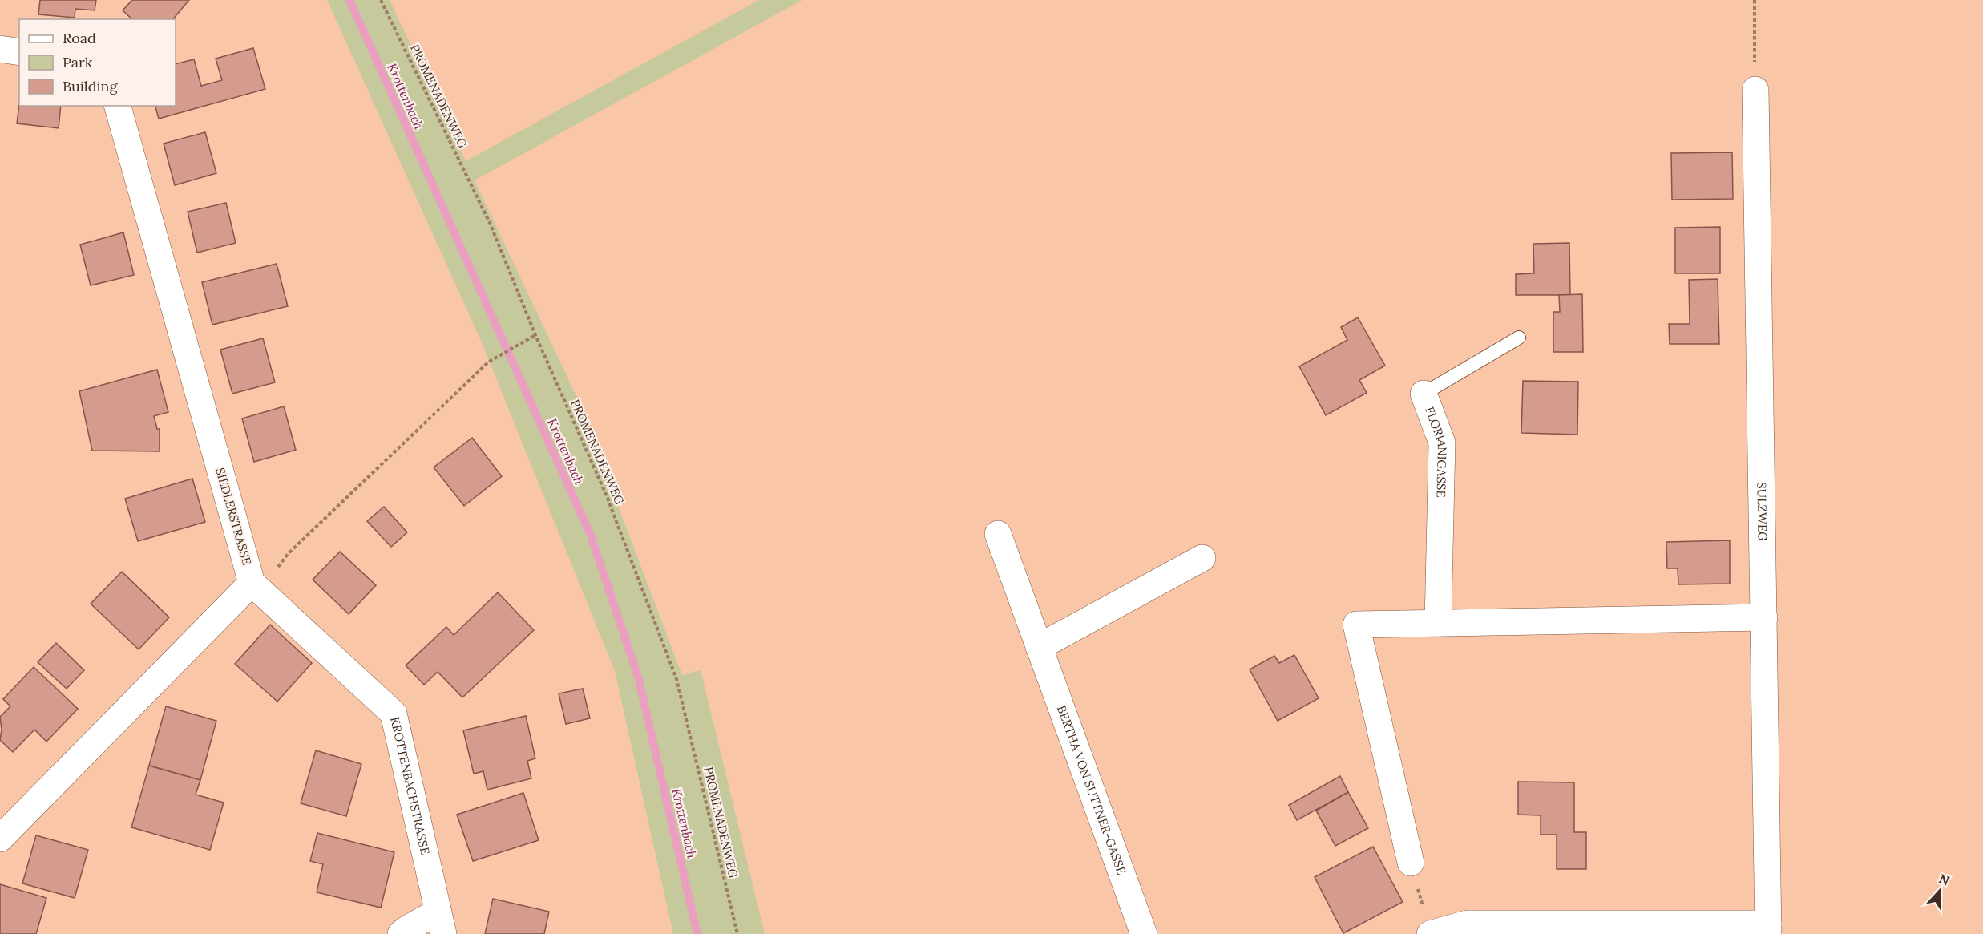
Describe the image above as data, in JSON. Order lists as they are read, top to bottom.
{
  "streets": {
    "street": [
      "FLORIANIGASSE",
      "SULZWEG",
      "SIEDLERSTRASSE",
      "KROTTENBACHSTRASSE",
      "BERTHA VON SUTTNER-GASSE"
    ],
    "path": ["PROMENADENWEG"]
  },
  "crossings": [
    ["SIEDLERSTRASSE", "KROTTENBACHSTRASSE"]
  ],
  "water": ["Krottenbach"],
  "legend": ["Road", "Park", "Building"],
  "north": "top"
}
